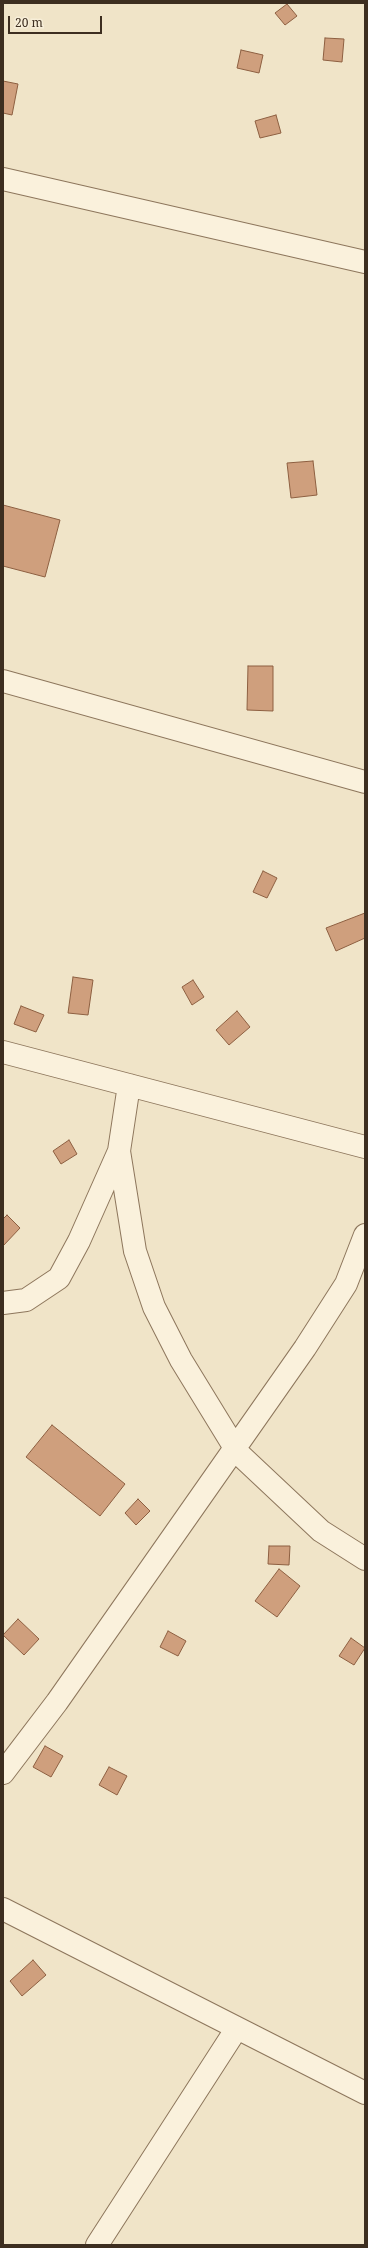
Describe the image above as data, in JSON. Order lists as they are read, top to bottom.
{
  "scale_bar": "20 m"
}
